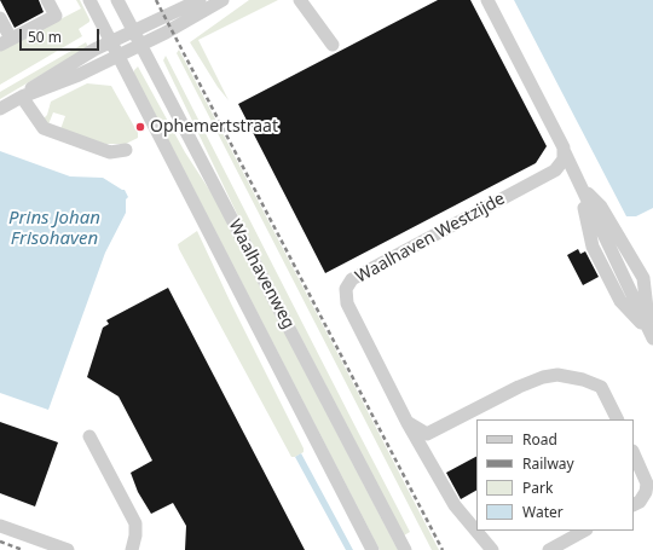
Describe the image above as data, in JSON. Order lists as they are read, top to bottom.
{
  "streets": {
    "street": ["Waalhaven Westzijde", "Waalhavenweg"]
  },
  "water": ["Prins Johan Frisohaven"],
  "places": ["Ophemertstraat"],
  "legend": [
    "Road",
    "Railway",
    "Park",
    "Water"
  ],
  "scale_bar": "50 m"
}
